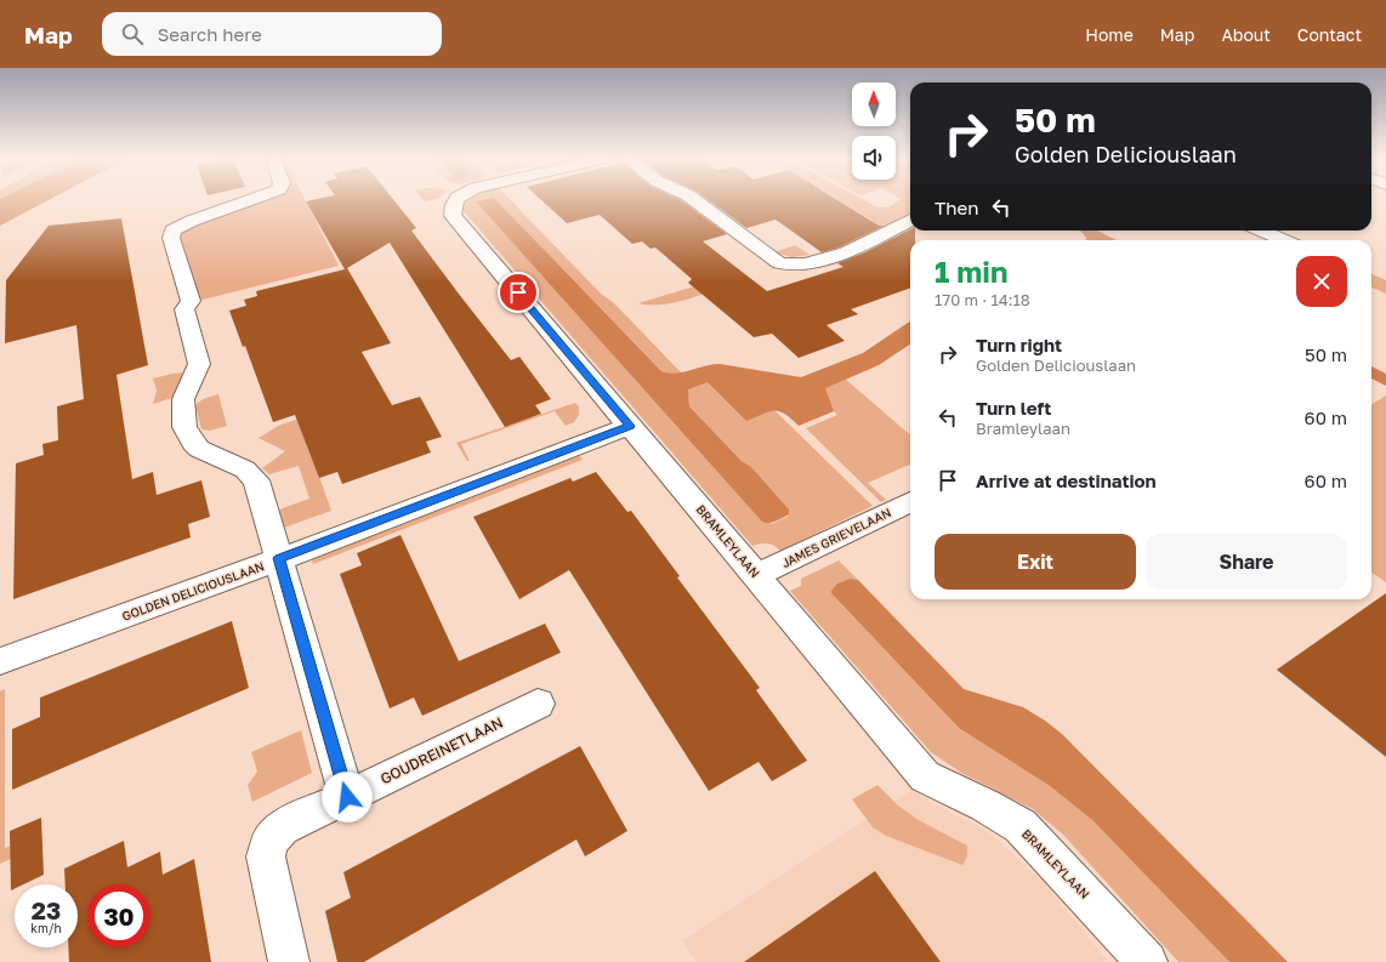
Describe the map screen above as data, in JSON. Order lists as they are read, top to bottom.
{
  "streets": {
    "street": [
      "JAMES GRIEVELAAN",
      "BRAMLEYLAAN",
      "GOLDEN DELICIOUSLAAN",
      "GOUDREINETLAAN"
    ]
  },
  "crossings": [
    ["JAMES GRIEVELAAN", "BRAMLEYLAAN"],
    ["BRAMLEYLAAN", "GOLDEN DELICIOUSLAAN"]
  ],
  "north": "top",
  "page": {
    "header": "Map",
    "search": "Search here",
    "nav": [
      "Home",
      "Map",
      "About",
      "Contact"
    ],
    "turn": ["50 m", "Golden Deliciouslaan"],
    "then": "Then",
    "heading": ["1 min", "170 m · 14:18"],
    "list": [
      {
        "name": "Turn right",
        "note": "Golden Deliciouslaan",
        "value": "50 m"
      },
      {
        "name": "Turn left",
        "note": "Bramleylaan",
        "value": "60 m"
      },
      {
        "name": "Arrive at destination",
        "value": "60 m"
      }
    ],
    "buttons": ["Exit", "Share"],
    "speed": "23 km/h",
    "limit": "30"
  }
}
